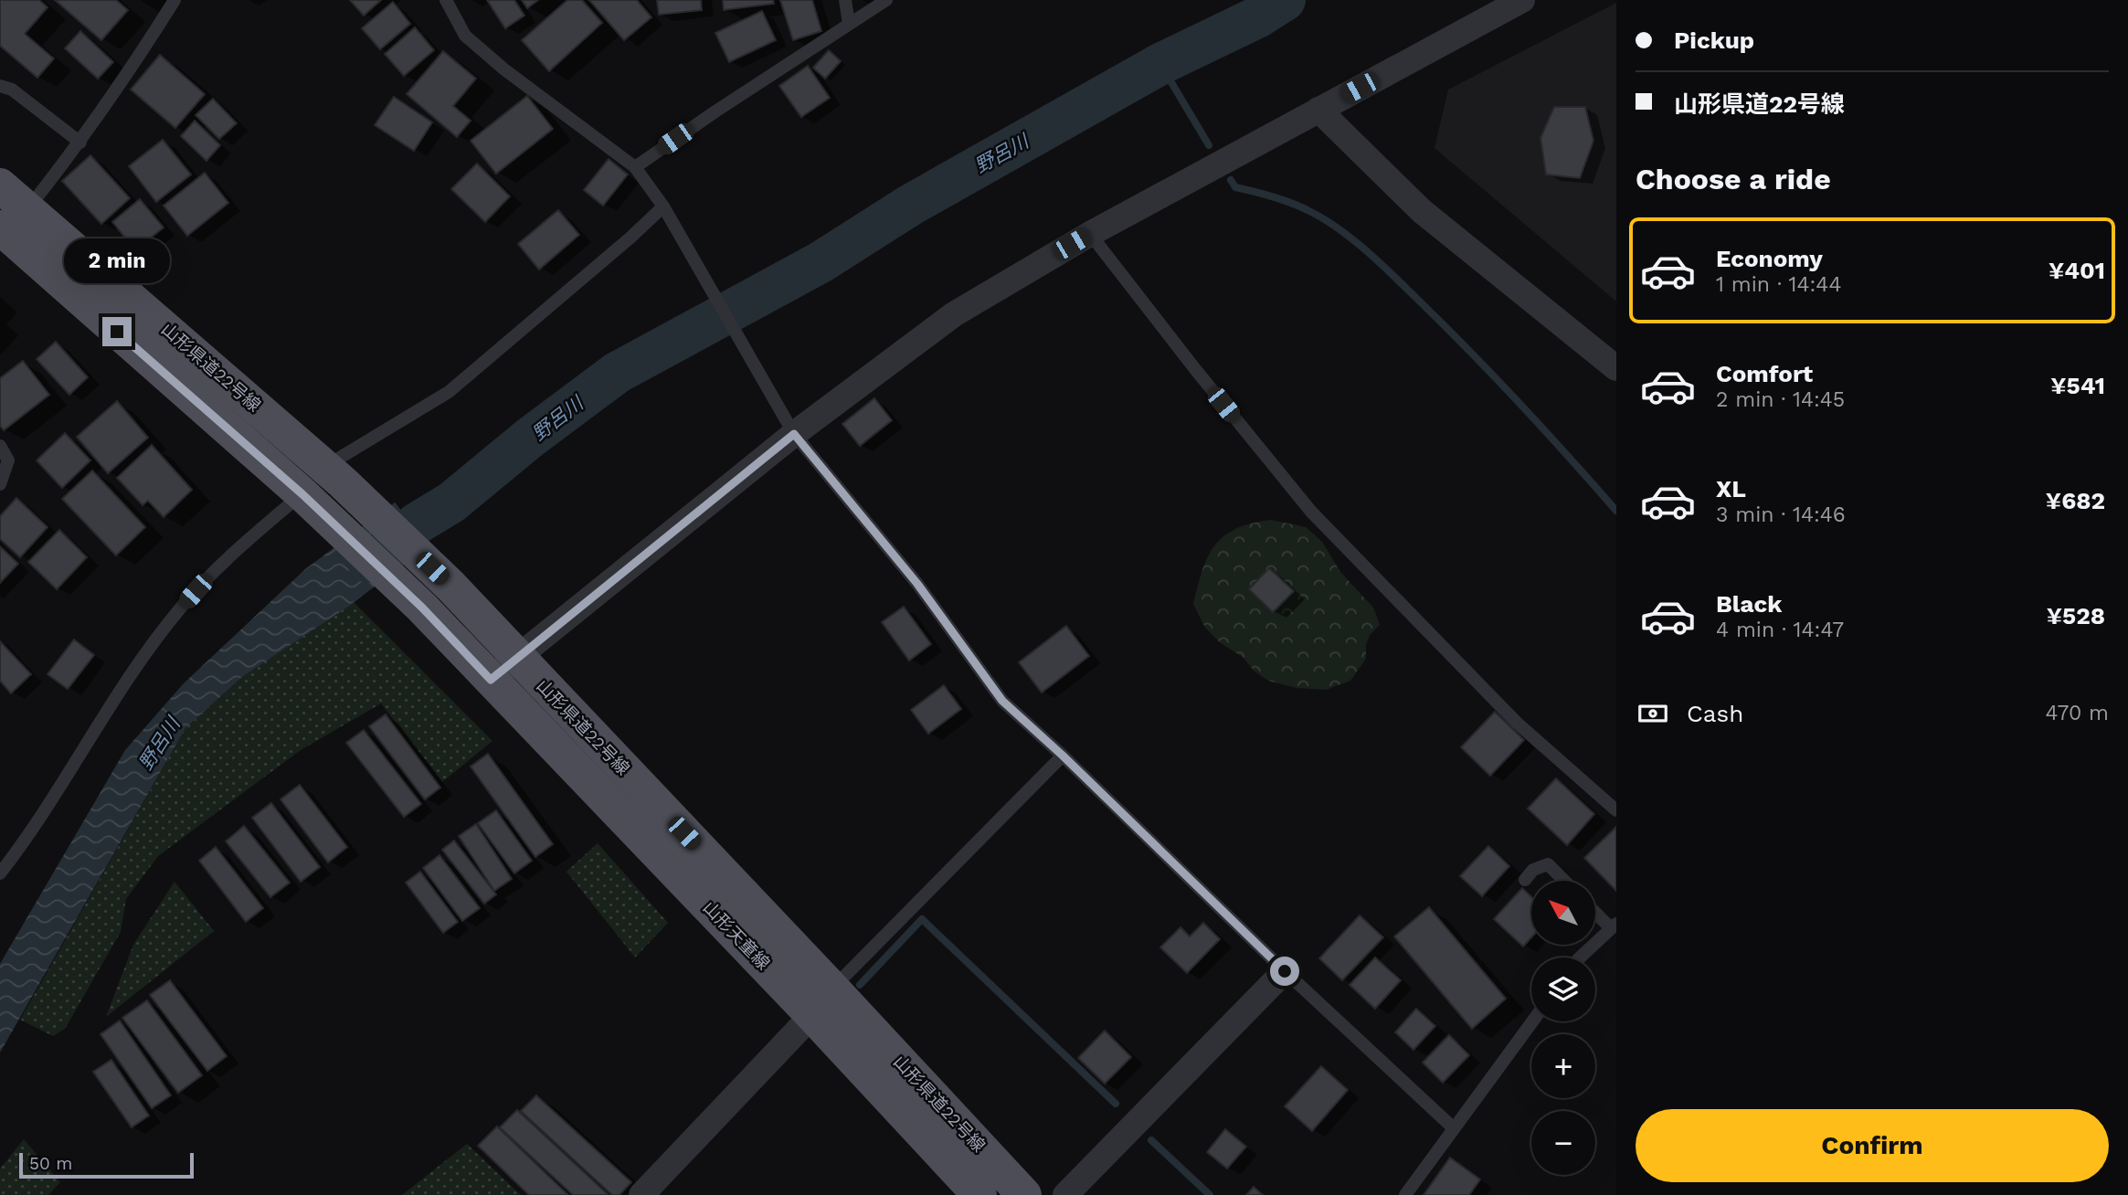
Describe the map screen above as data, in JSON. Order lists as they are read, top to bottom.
{
  "streets": {
    "main road": ["山形県道22号線", "山形天童線"]
  },
  "crossings": [
    ["山形県道22号線", "山形天童線"]
  ],
  "water": ["野呂川"],
  "scale_bar": "50 m",
  "north": "top left",
  "page": {
    "banner": ["Pickup", "山形県道22号線"],
    "heading": "Choose a ride",
    "list": [
      {
        "name": "Economy",
        "note": "1 min · 14:44",
        "value": "¥401"
      },
      {
        "name": "Comfort",
        "note": "2 min · 14:45",
        "value": "¥541"
      },
      {
        "name": "XL",
        "note": "3 min · 14:46",
        "value": "¥682"
      },
      {
        "name": "Black",
        "note": "4 min · 14:47",
        "value": "¥528"
      }
    ],
    "bubble": "2 min",
    "pay": ["Cash", "470 m"],
    "map_buttons": ["+", "−"],
    "buttons": "Confirm",
    "scale": "50 m"
  }
}
